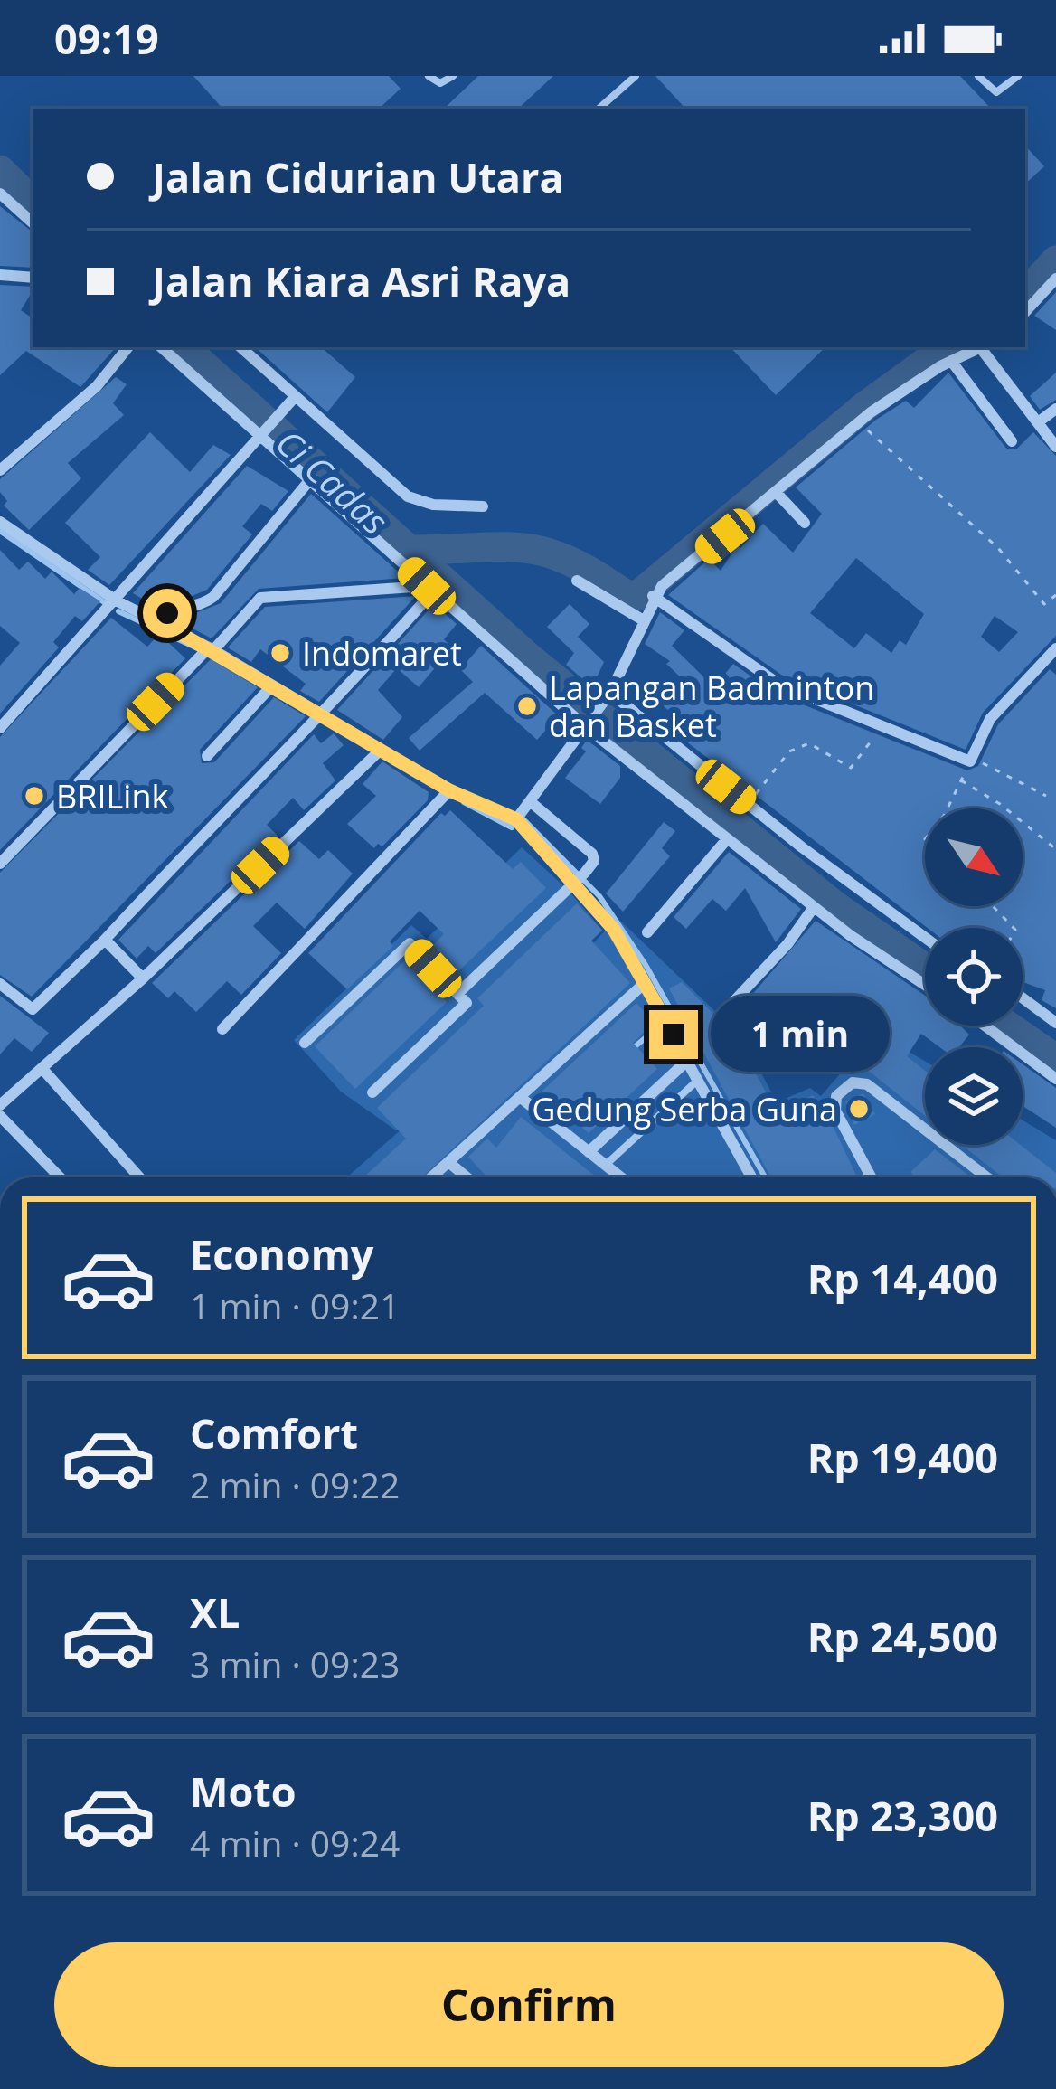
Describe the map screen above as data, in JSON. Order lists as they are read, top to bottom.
{
  "water": ["Ci Cadas"],
  "places": [
    "Indomaret",
    "Lapangan Badminton dan Basket",
    "BRILink",
    "Gedung Serba Guna"
  ],
  "north": "bottom right",
  "page": {
    "status": "09:19",
    "banner": ["Jalan Cidurian Utara", "Jalan Kiara Asri Raya"],
    "bubble": "1 min",
    "list": [
      {
        "name": "Economy",
        "note": "1 min · 09:21",
        "value": "Rp 14,400"
      },
      {
        "name": "Comfort",
        "note": "2 min · 09:22",
        "value": "Rp 19,400"
      },
      {
        "name": "XL",
        "note": "3 min · 09:23",
        "value": "Rp 24,500"
      },
      {
        "name": "Moto",
        "note": "4 min · 09:24",
        "value": "Rp 23,300"
      }
    ],
    "buttons": "Confirm"
  }
}
